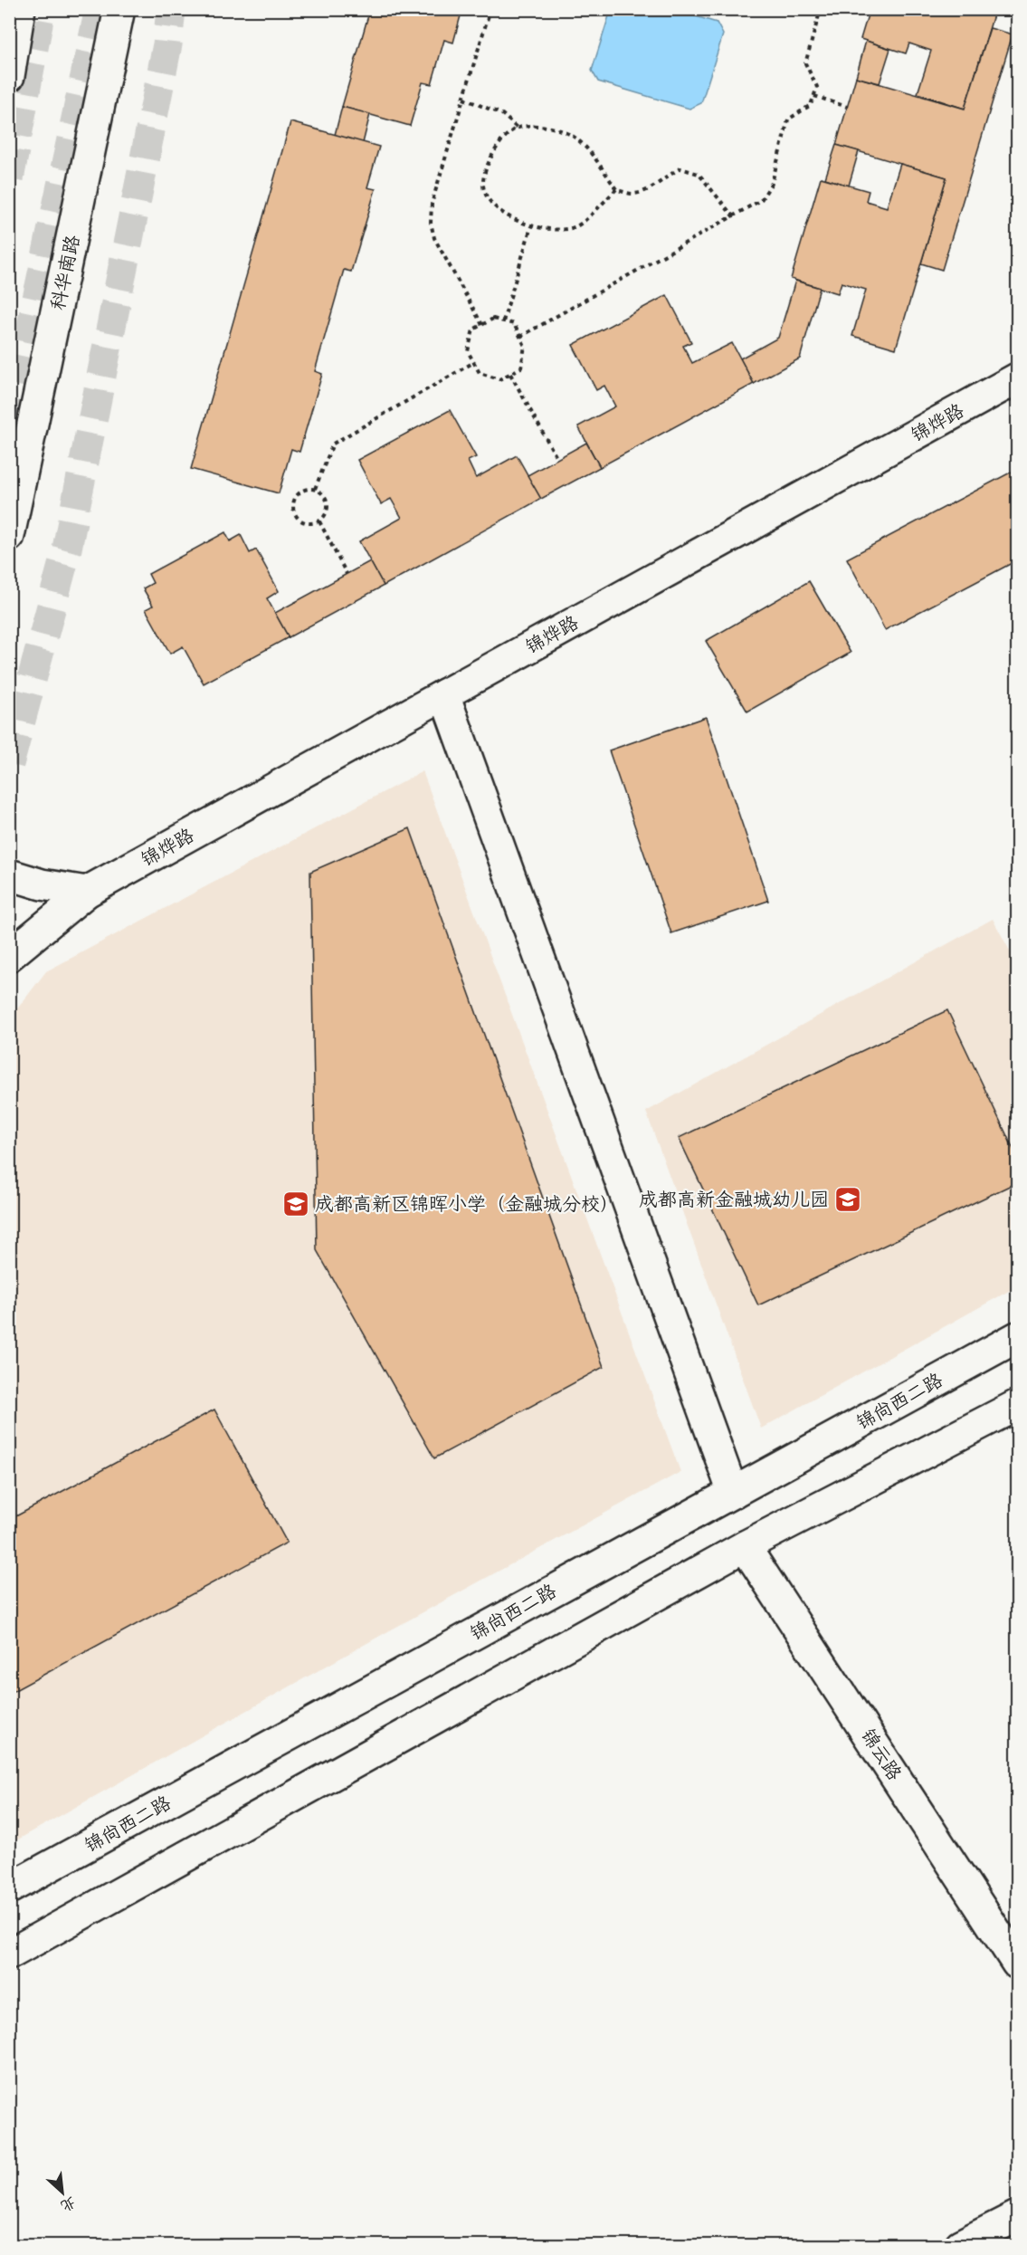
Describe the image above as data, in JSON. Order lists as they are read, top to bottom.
{
  "streets": {
    "street": [
      "科华南路",
      "锦烨路",
      "锦尚西二路",
      "锦云路"
    ]
  },
  "places": {
    "school or university": ["成都高新金融城幼儿园", "成都高新区锦晖小学（金融城分校）"]
  },
  "north": "bottom right"
}
